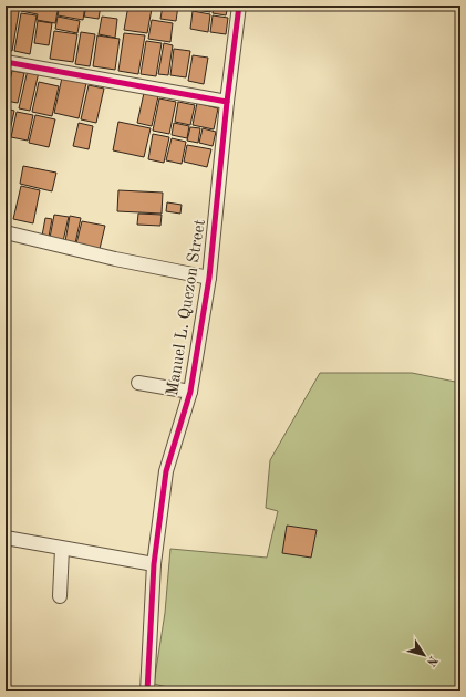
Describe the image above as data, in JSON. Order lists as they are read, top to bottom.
{
  "streets": {
    "street": ["Manuel L. Quezon Street"]
  },
  "north": "bottom right"
}
